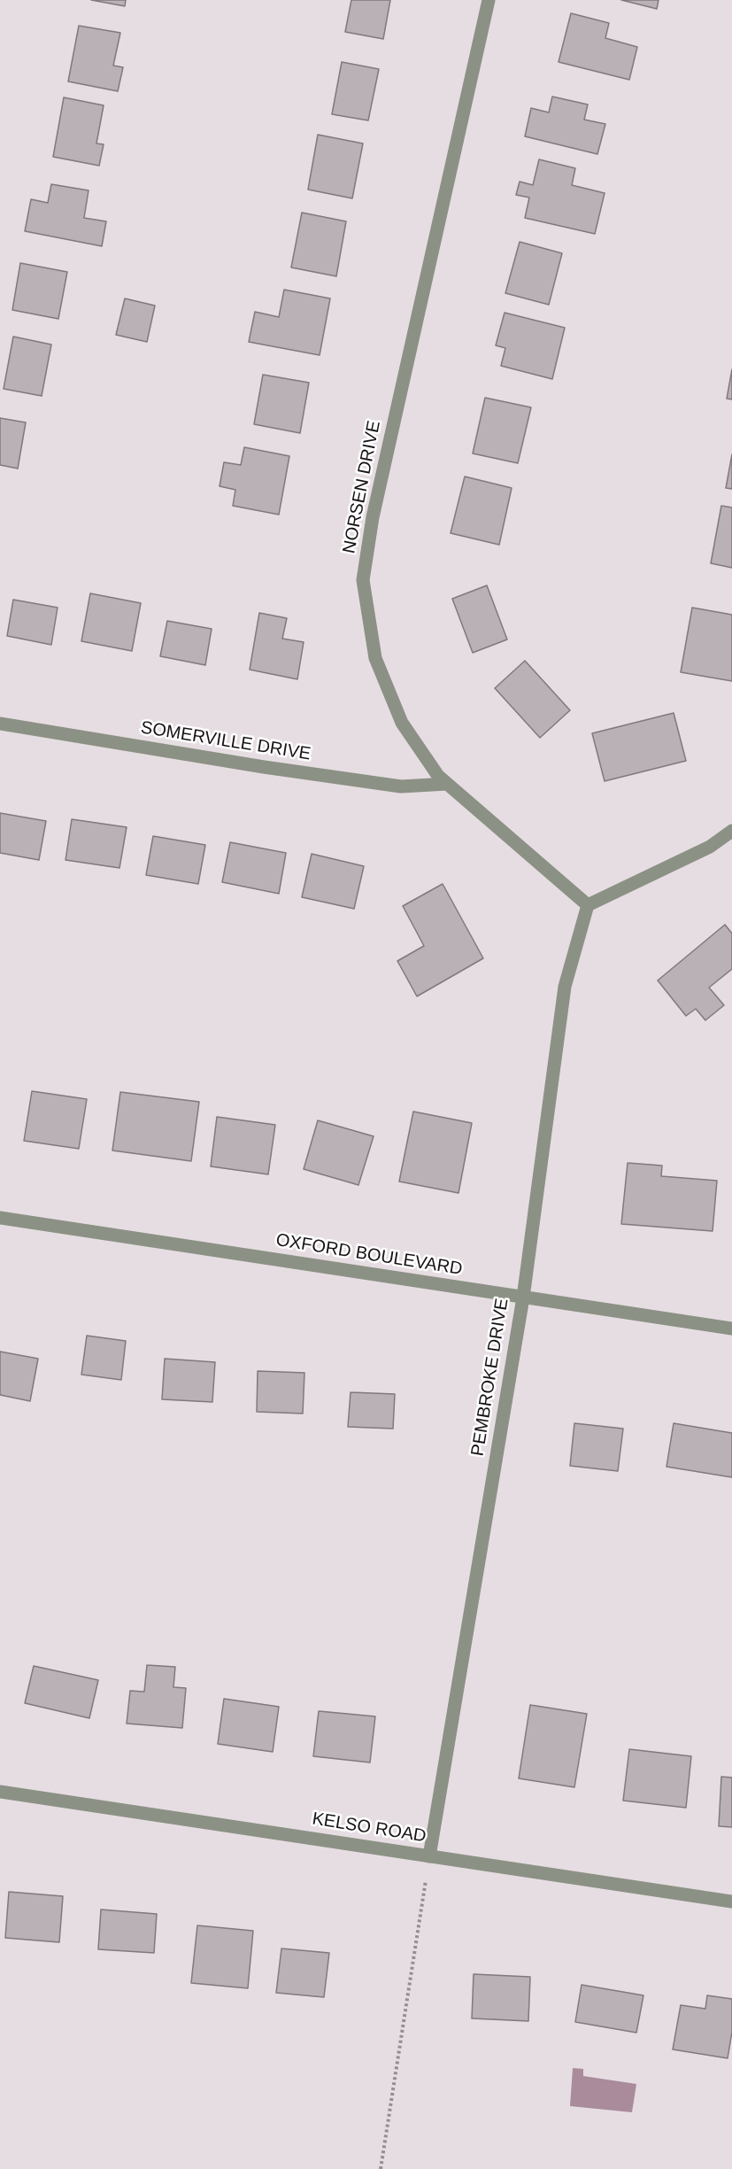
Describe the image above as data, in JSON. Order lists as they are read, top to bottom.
{
  "streets": {
    "street": [
      "NORSEN DRIVE",
      "SOMERVILLE DRIVE",
      "OXFORD BOULEVARD",
      "PEMBROKE DRIVE",
      "KELSO ROAD"
    ]
  },
  "crossings": [
    ["NORSEN DRIVE", "SOMERVILLE DRIVE"],
    ["NORSEN DRIVE", "PEMBROKE DRIVE"],
    ["OXFORD BOULEVARD", "PEMBROKE DRIVE"],
    ["PEMBROKE DRIVE", "KELSO ROAD"]
  ]
}
